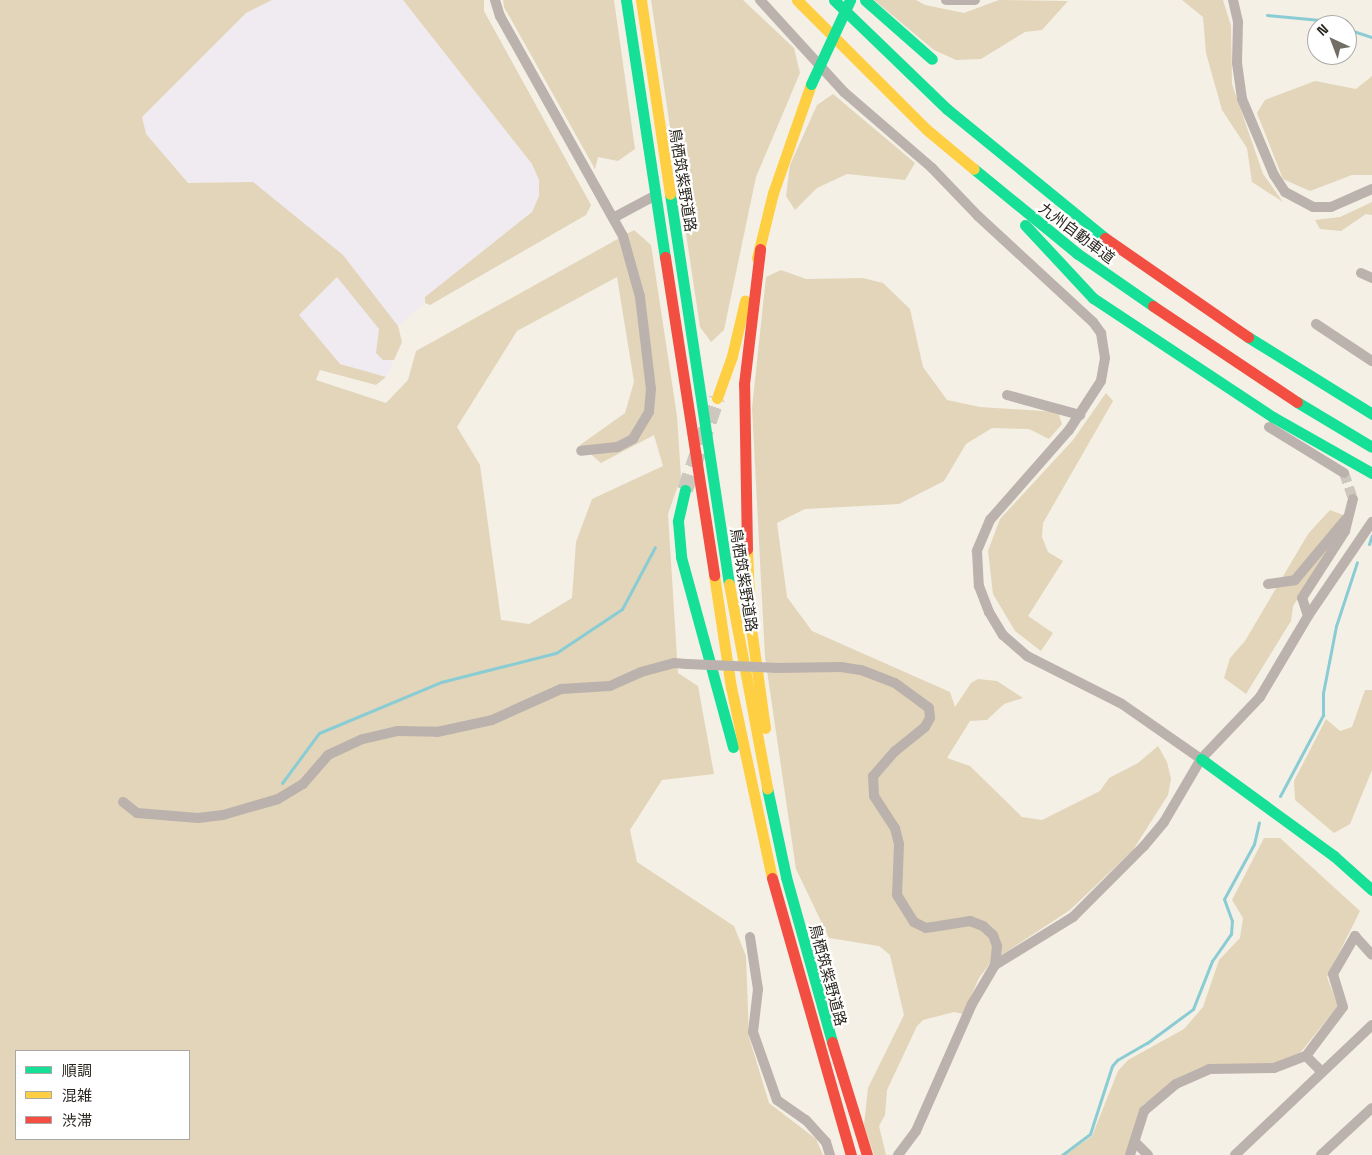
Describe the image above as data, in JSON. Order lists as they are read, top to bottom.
{
  "streets": {
    "main road": ["鳥栖筑紫野道路", "九州自動車道"]
  },
  "legend": ["順調", "混雑", "渋滞"],
  "north": "top left"
}
